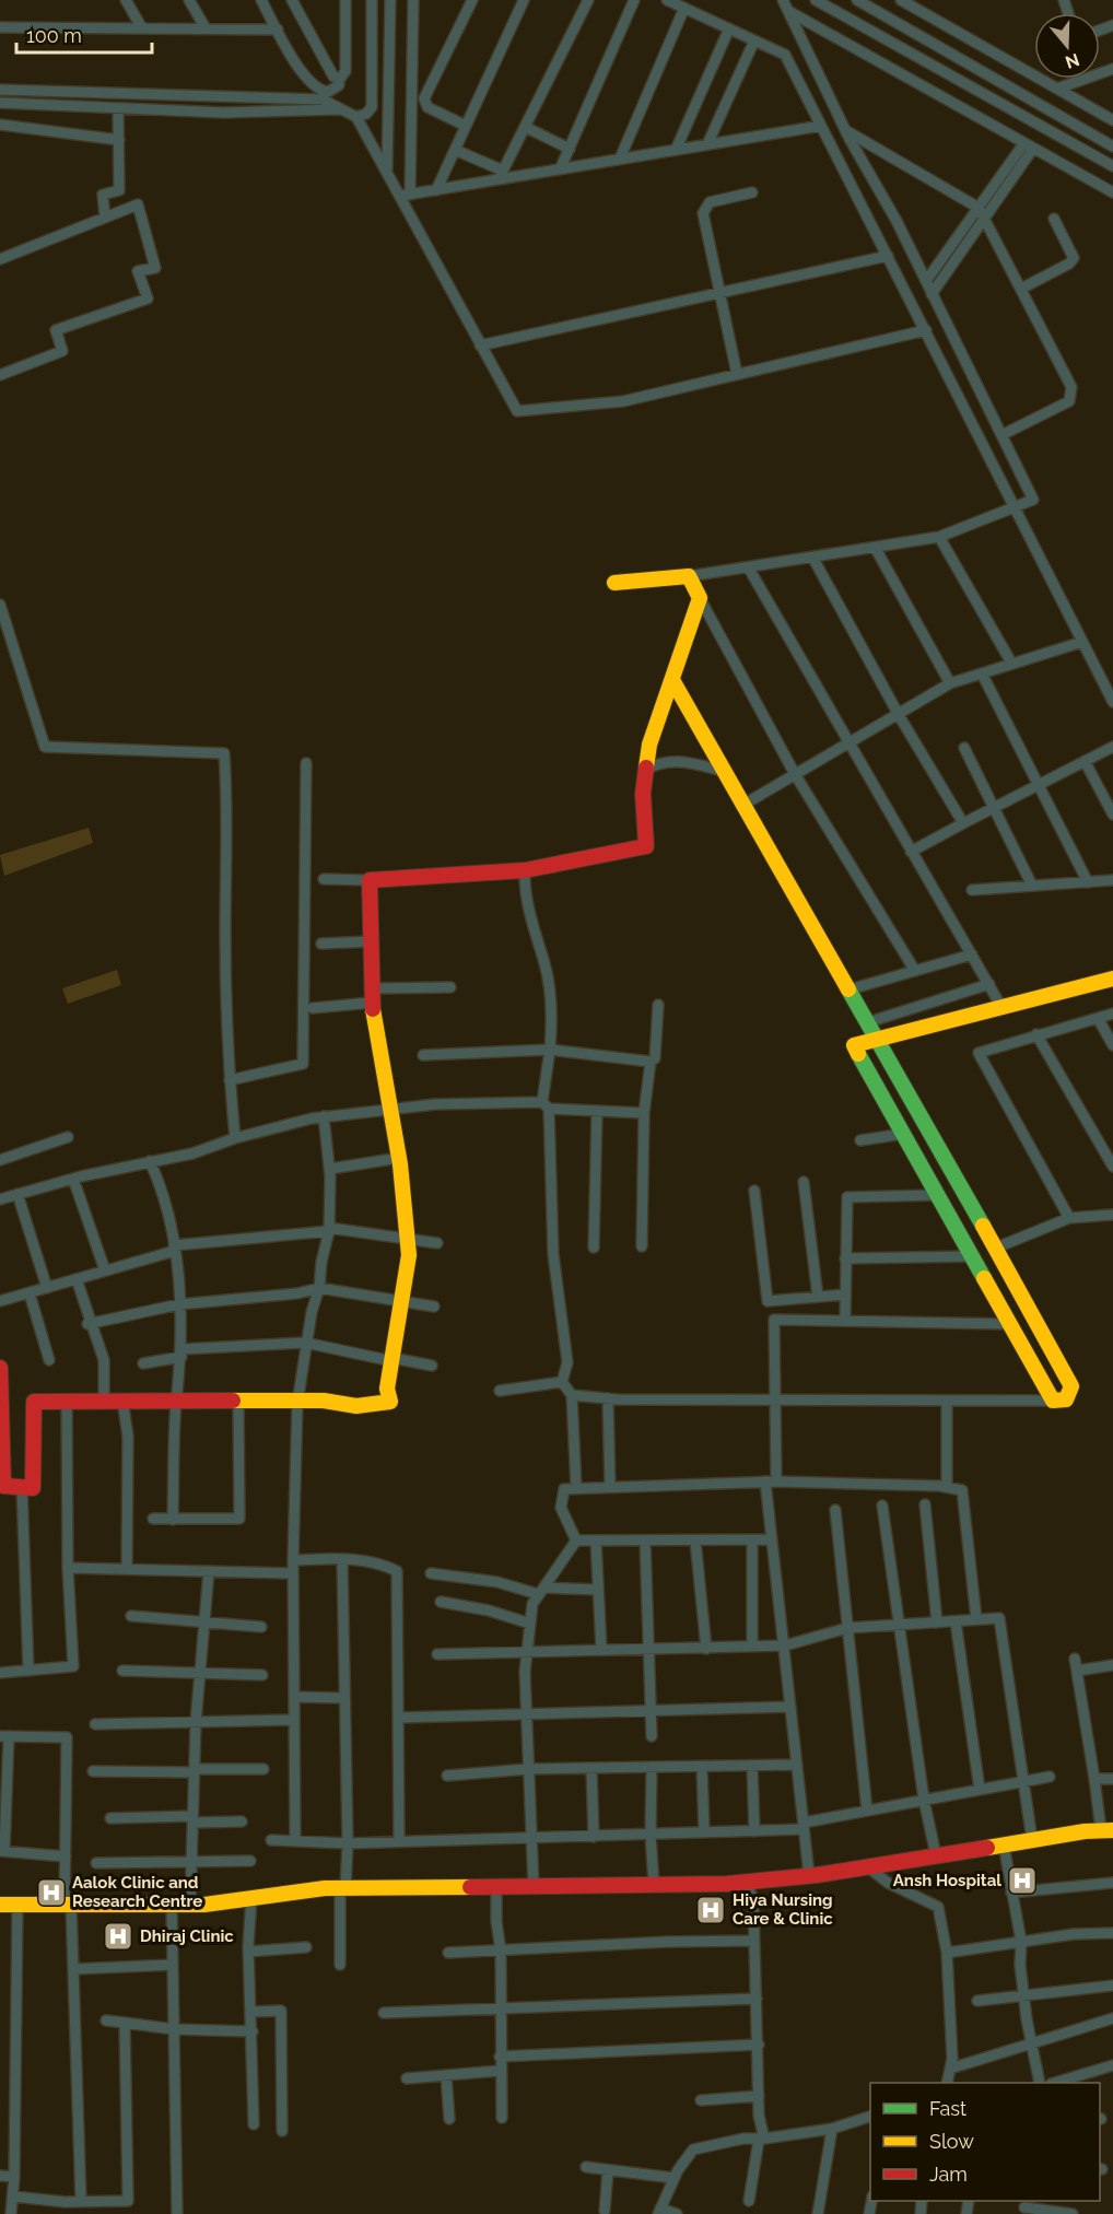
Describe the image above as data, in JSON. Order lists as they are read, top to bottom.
{
  "places": {
    "hospital": [
      "Ansh Hospital",
      "Aalok Clinic and Research Centre",
      "Hiya Nursing Care & Clinic",
      "Dhiraj Clinic"
    ]
  },
  "legend": ["Fast", "Slow", "Jam"],
  "scale_bar": "100 m",
  "north": "bottom"
}
